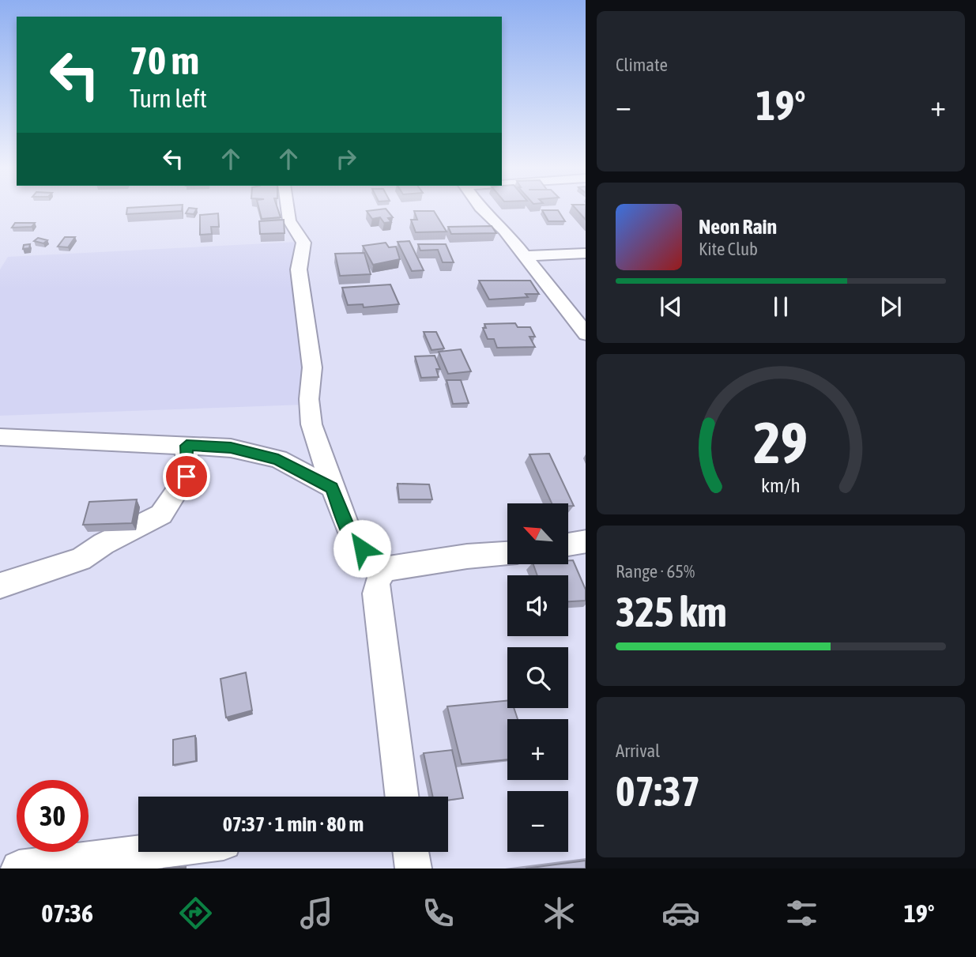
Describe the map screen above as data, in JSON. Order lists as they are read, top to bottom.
{
  "north": "top left",
  "page": {
    "tile": [
      "Climate",
      ["Range · 65%", "325 km"],
      ["Arrival", "07:37"]
    ],
    "turn": ["70 m", "Turn left"],
    "heat": ["−", "19°", "+"],
    "song": ["Neon Rain", "Kite Club"],
    "map_buttons": ["+", "−"],
    "limit": "30",
    "trip": "07:37 · 1 min · 80 m",
    "tabs": ["07:36", "19°"],
    "gauge": ["29", "km/h"]
  }
}
